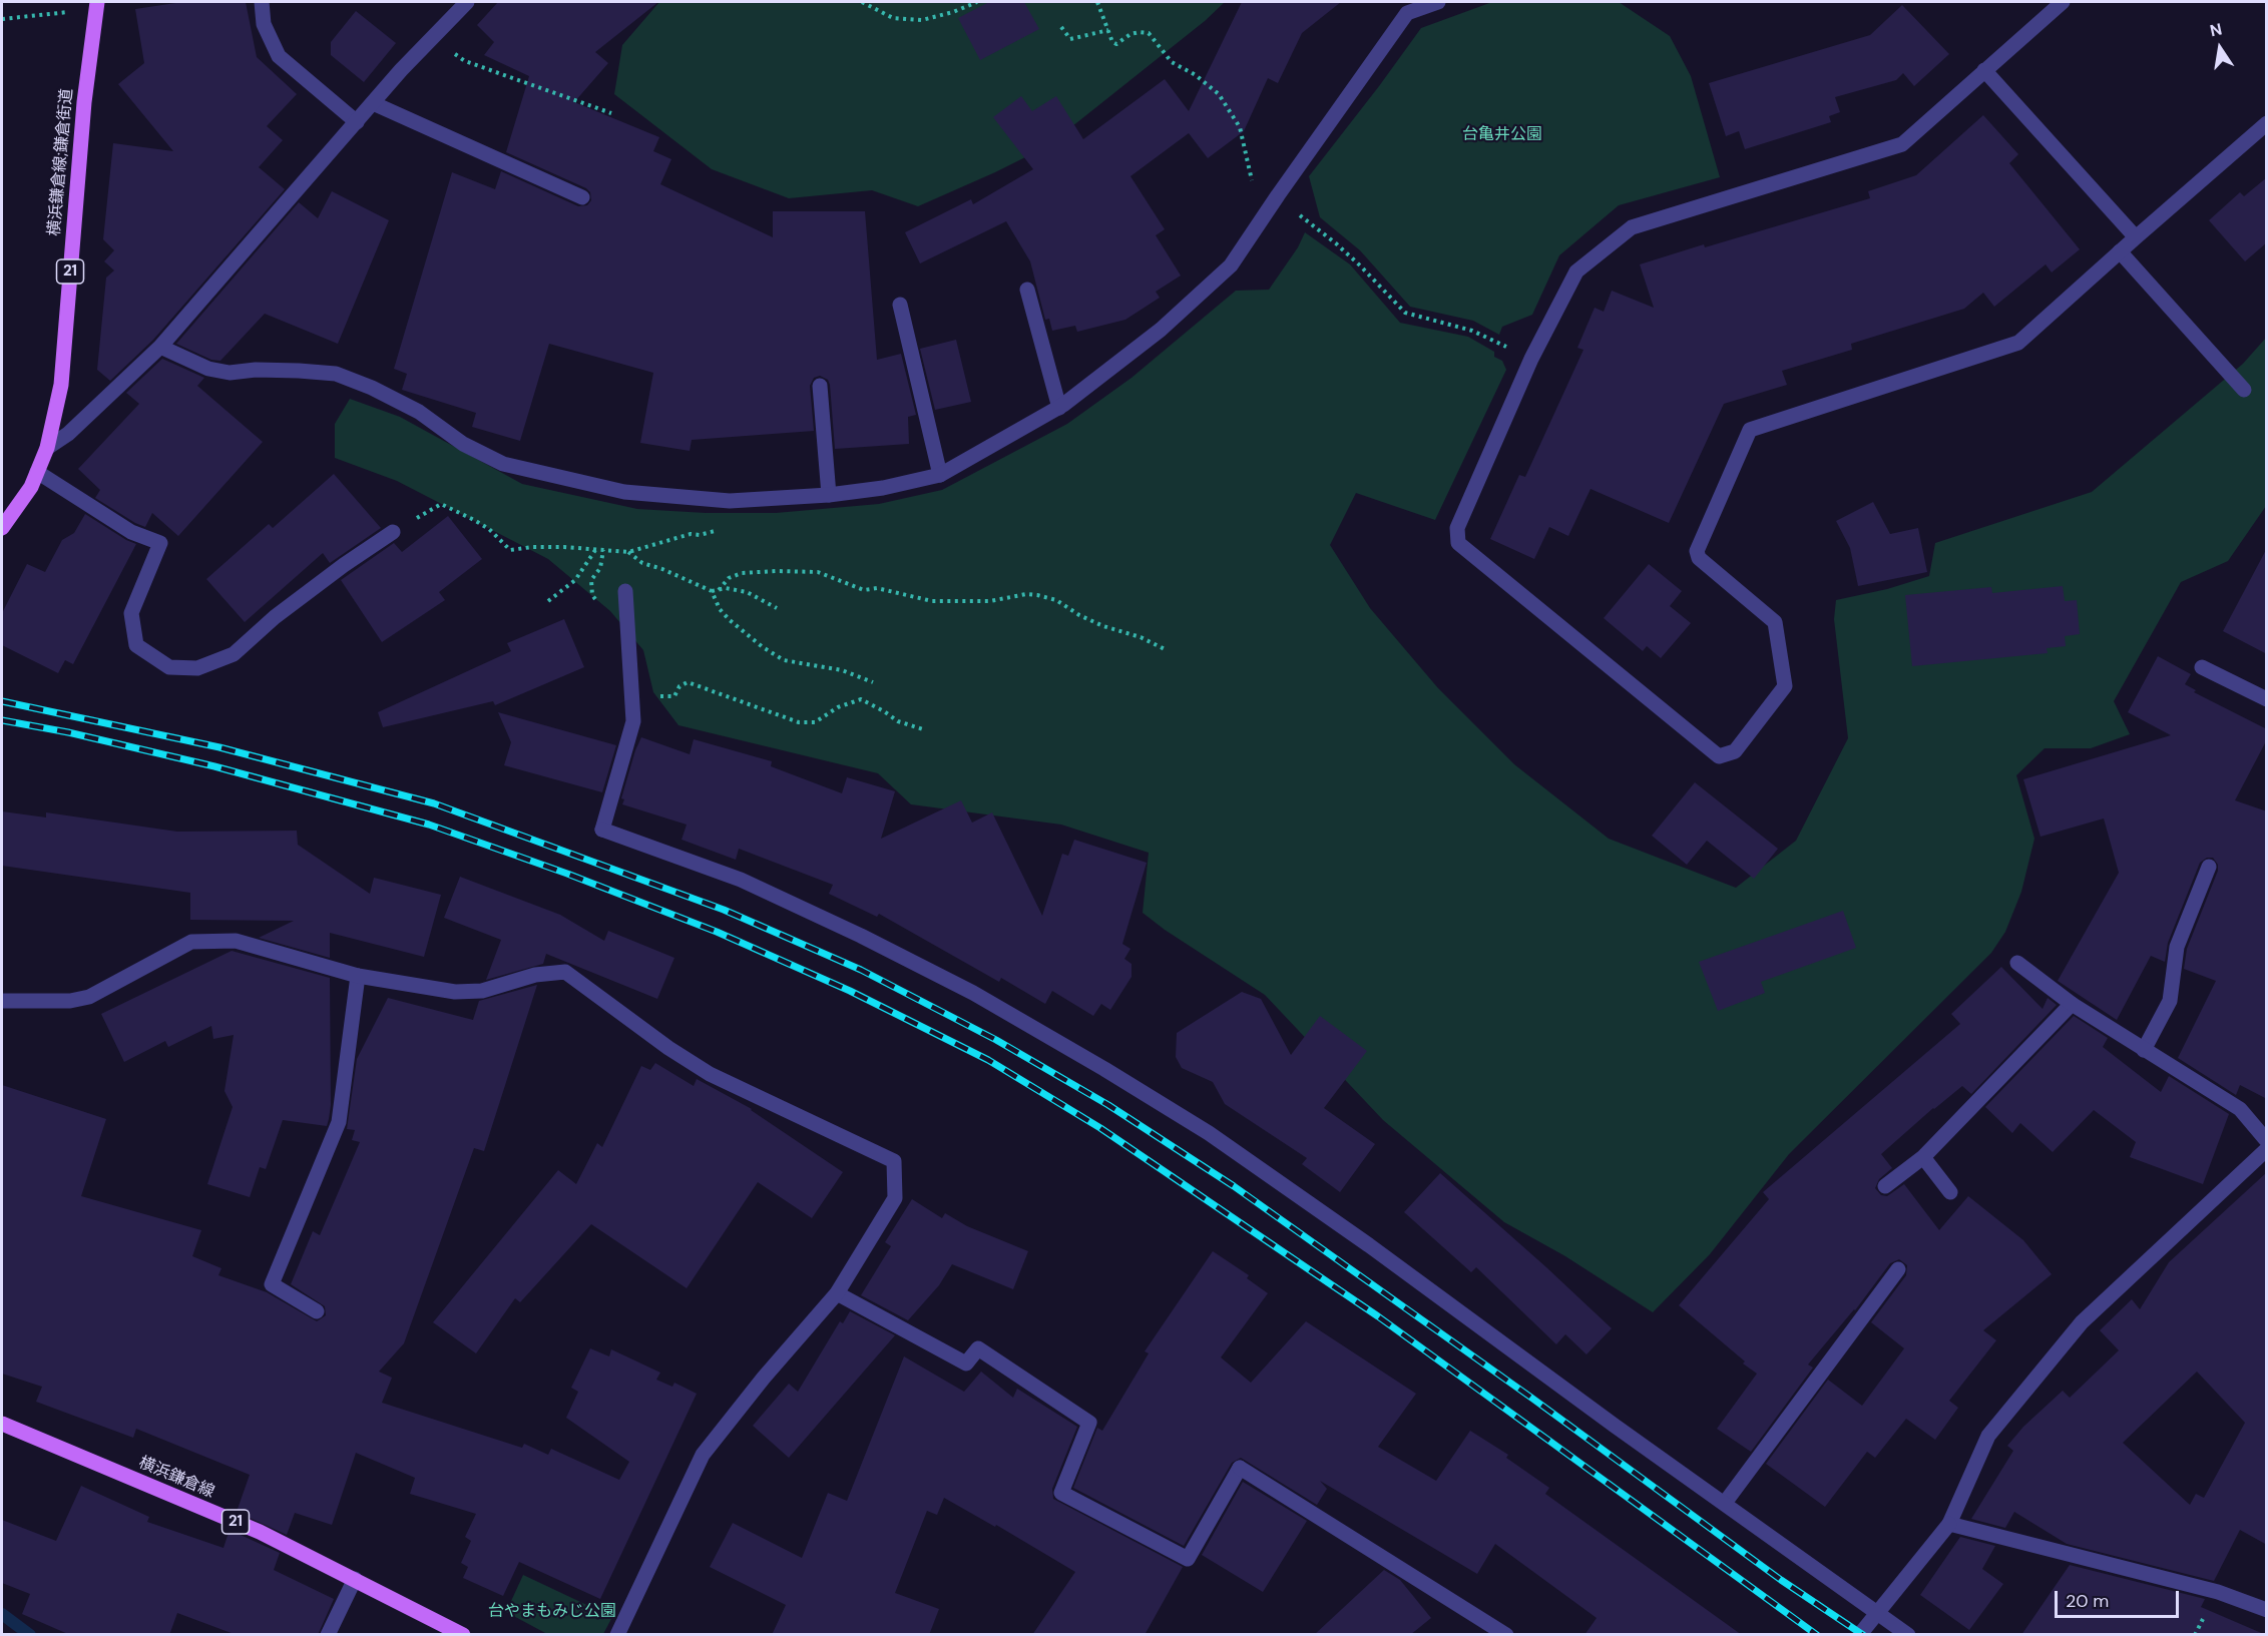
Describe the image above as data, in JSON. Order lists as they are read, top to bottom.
{
  "streets": {
    "main road": ["横浜鎌倉線;鎌倉街道", "21", "横浜鎌倉線"]
  },
  "parks": ["台亀井公園", "台やまもみじ公園"],
  "scale_bar": "20 m",
  "north": "top"
}
